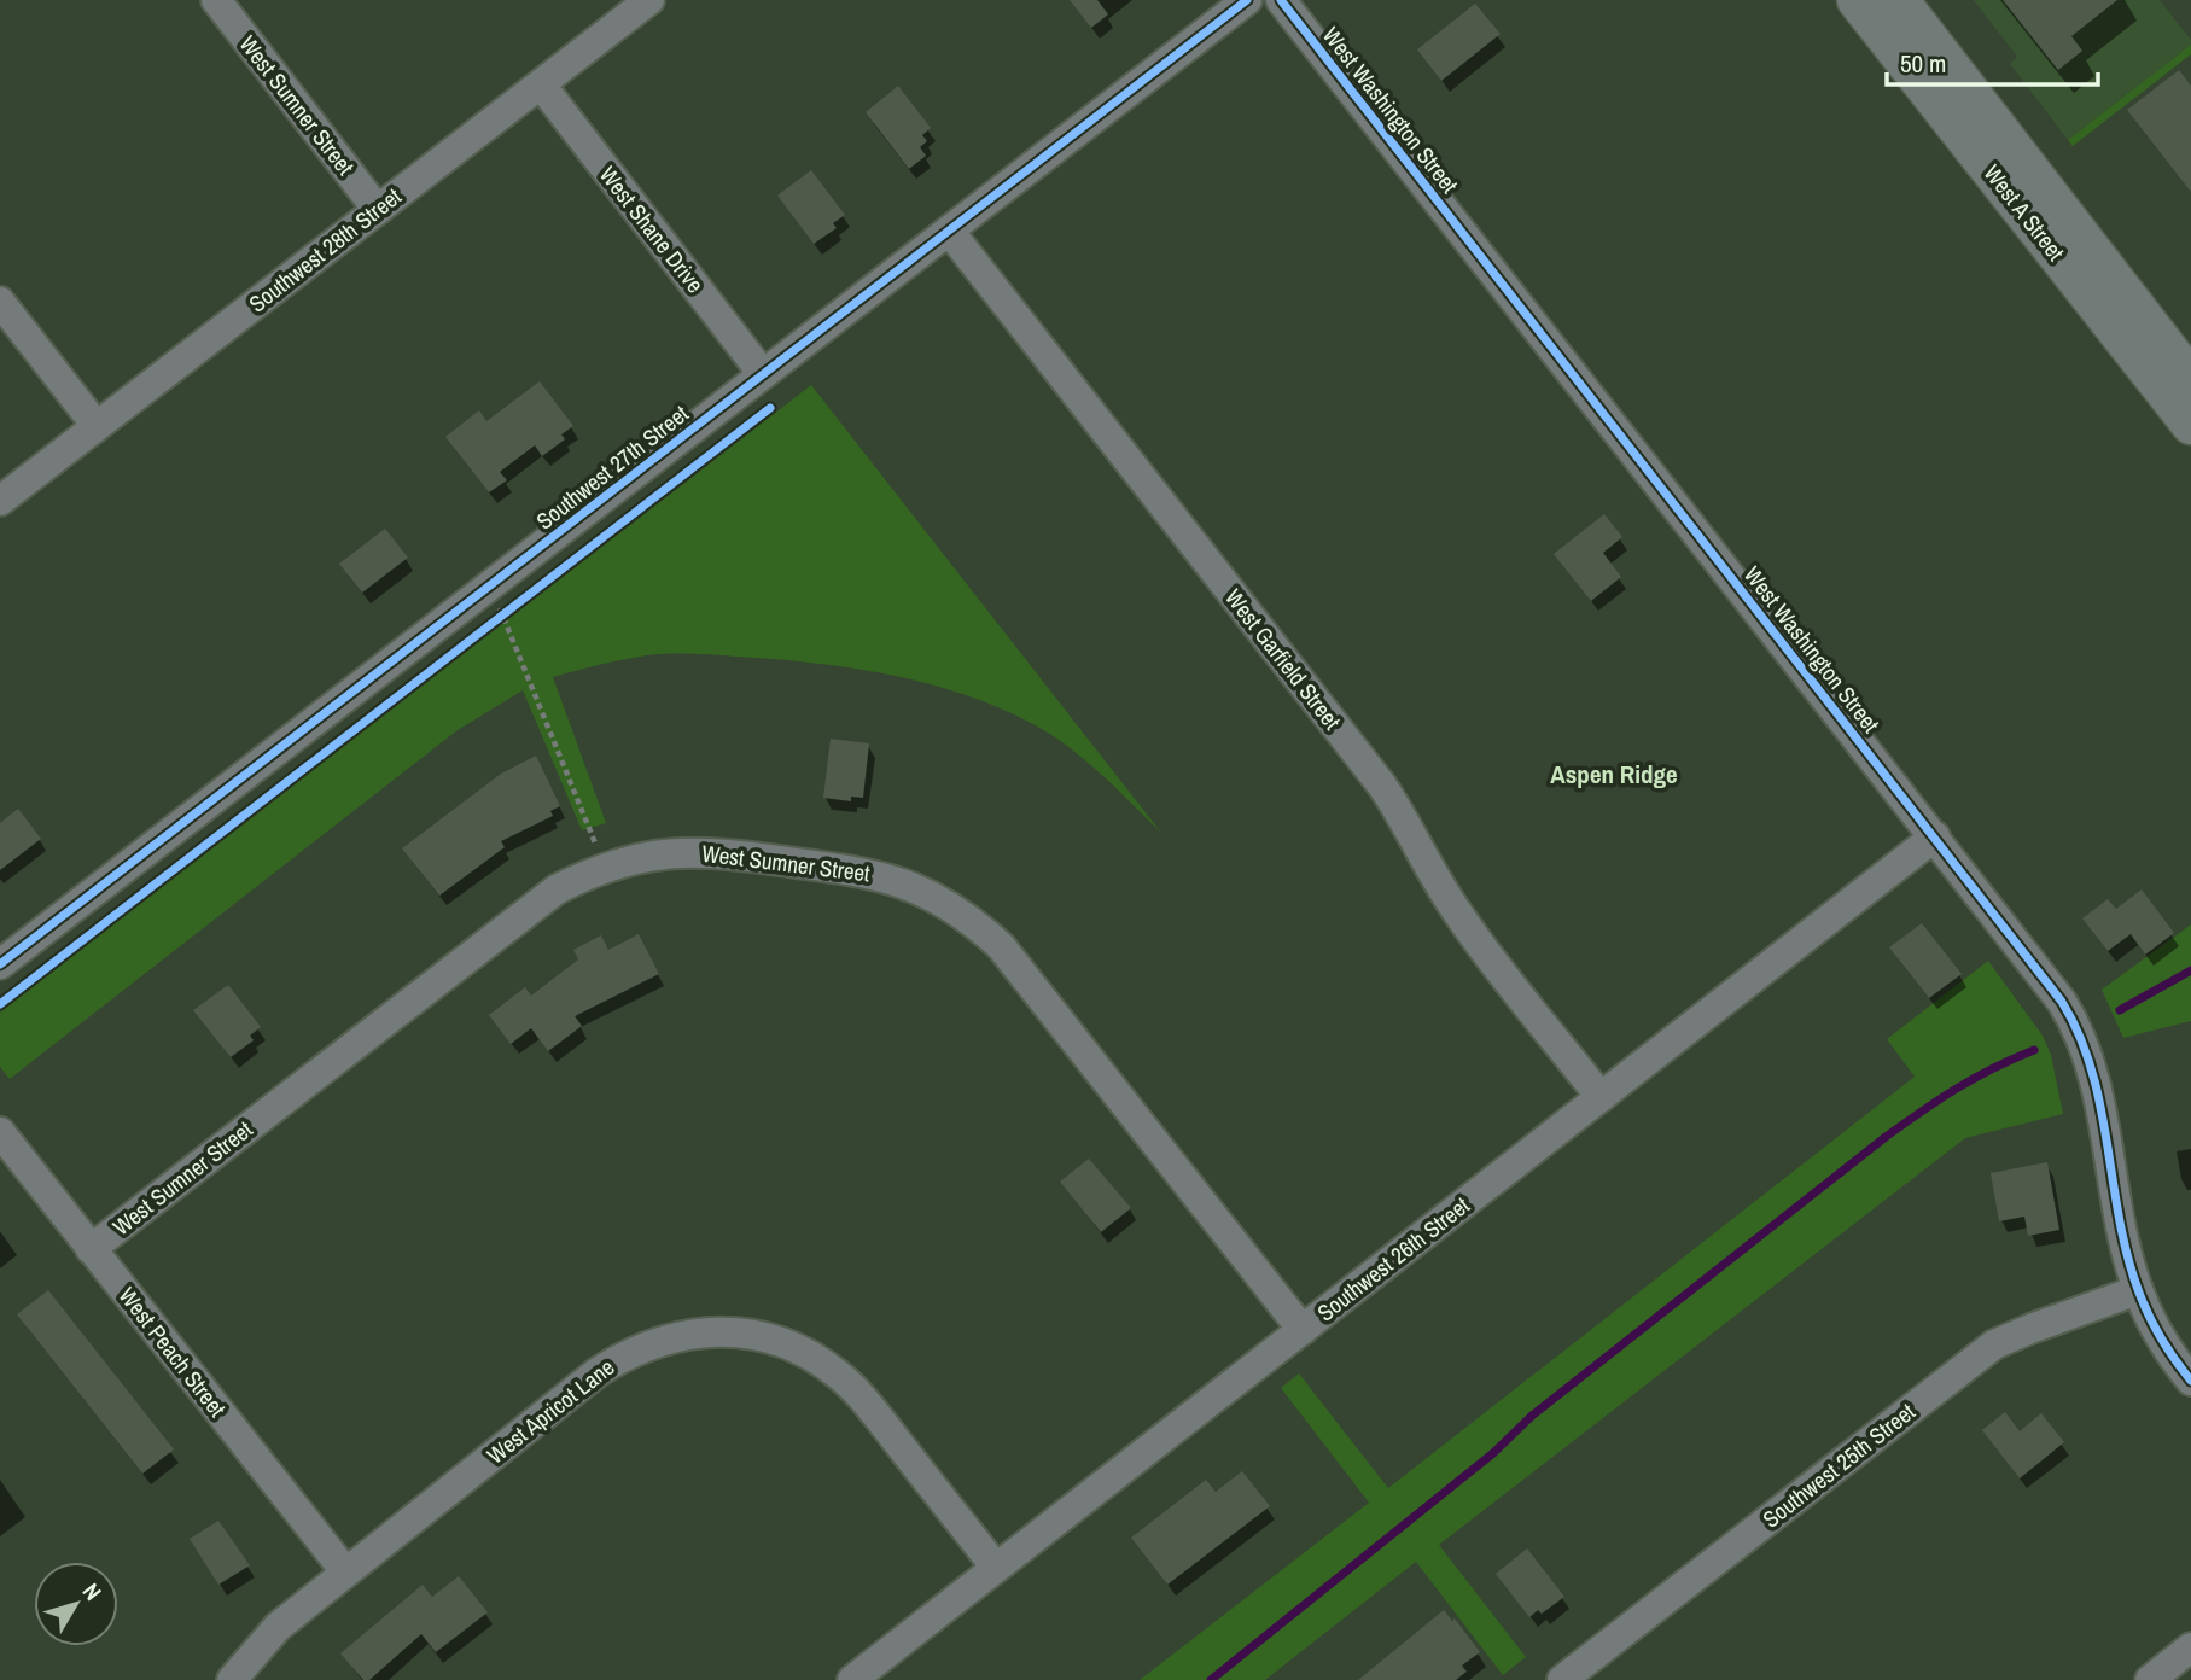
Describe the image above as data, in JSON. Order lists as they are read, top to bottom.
{
  "streets": {
    "main road": ["West A Street"],
    "street": [
      "West Sumner Street",
      "West Washington Street",
      "West Shane Drive",
      "Southwest 28th Street",
      "Southwest 27th Street",
      "West Garfield Street",
      "Southwest 26th Street",
      "West Peach Street",
      "West Apricot Lane",
      "Southwest 25th Street"
    ]
  },
  "crossings": [
    ["West Sumner Street", "Southwest 28th Street"],
    ["West Sumner Street", "Southwest 26th Street"],
    ["West Sumner Street", "West Peach Street"],
    ["West Washington Street", "Southwest 26th Street"],
    ["West Washington Street", "Southwest 25th Street"],
    ["West Shane Drive", "Southwest 28th Street"],
    ["West Shane Drive", "Southwest 27th Street"],
    ["Southwest 27th Street", "West Garfield Street"],
    ["West Garfield Street", "Southwest 26th Street"],
    ["Southwest 26th Street", "West Apricot Lane"],
    ["West Peach Street", "West Apricot Lane"]
  ],
  "districts": ["Aspen Ridge"],
  "scale_bar": "50 m",
  "north": "top right"
}
